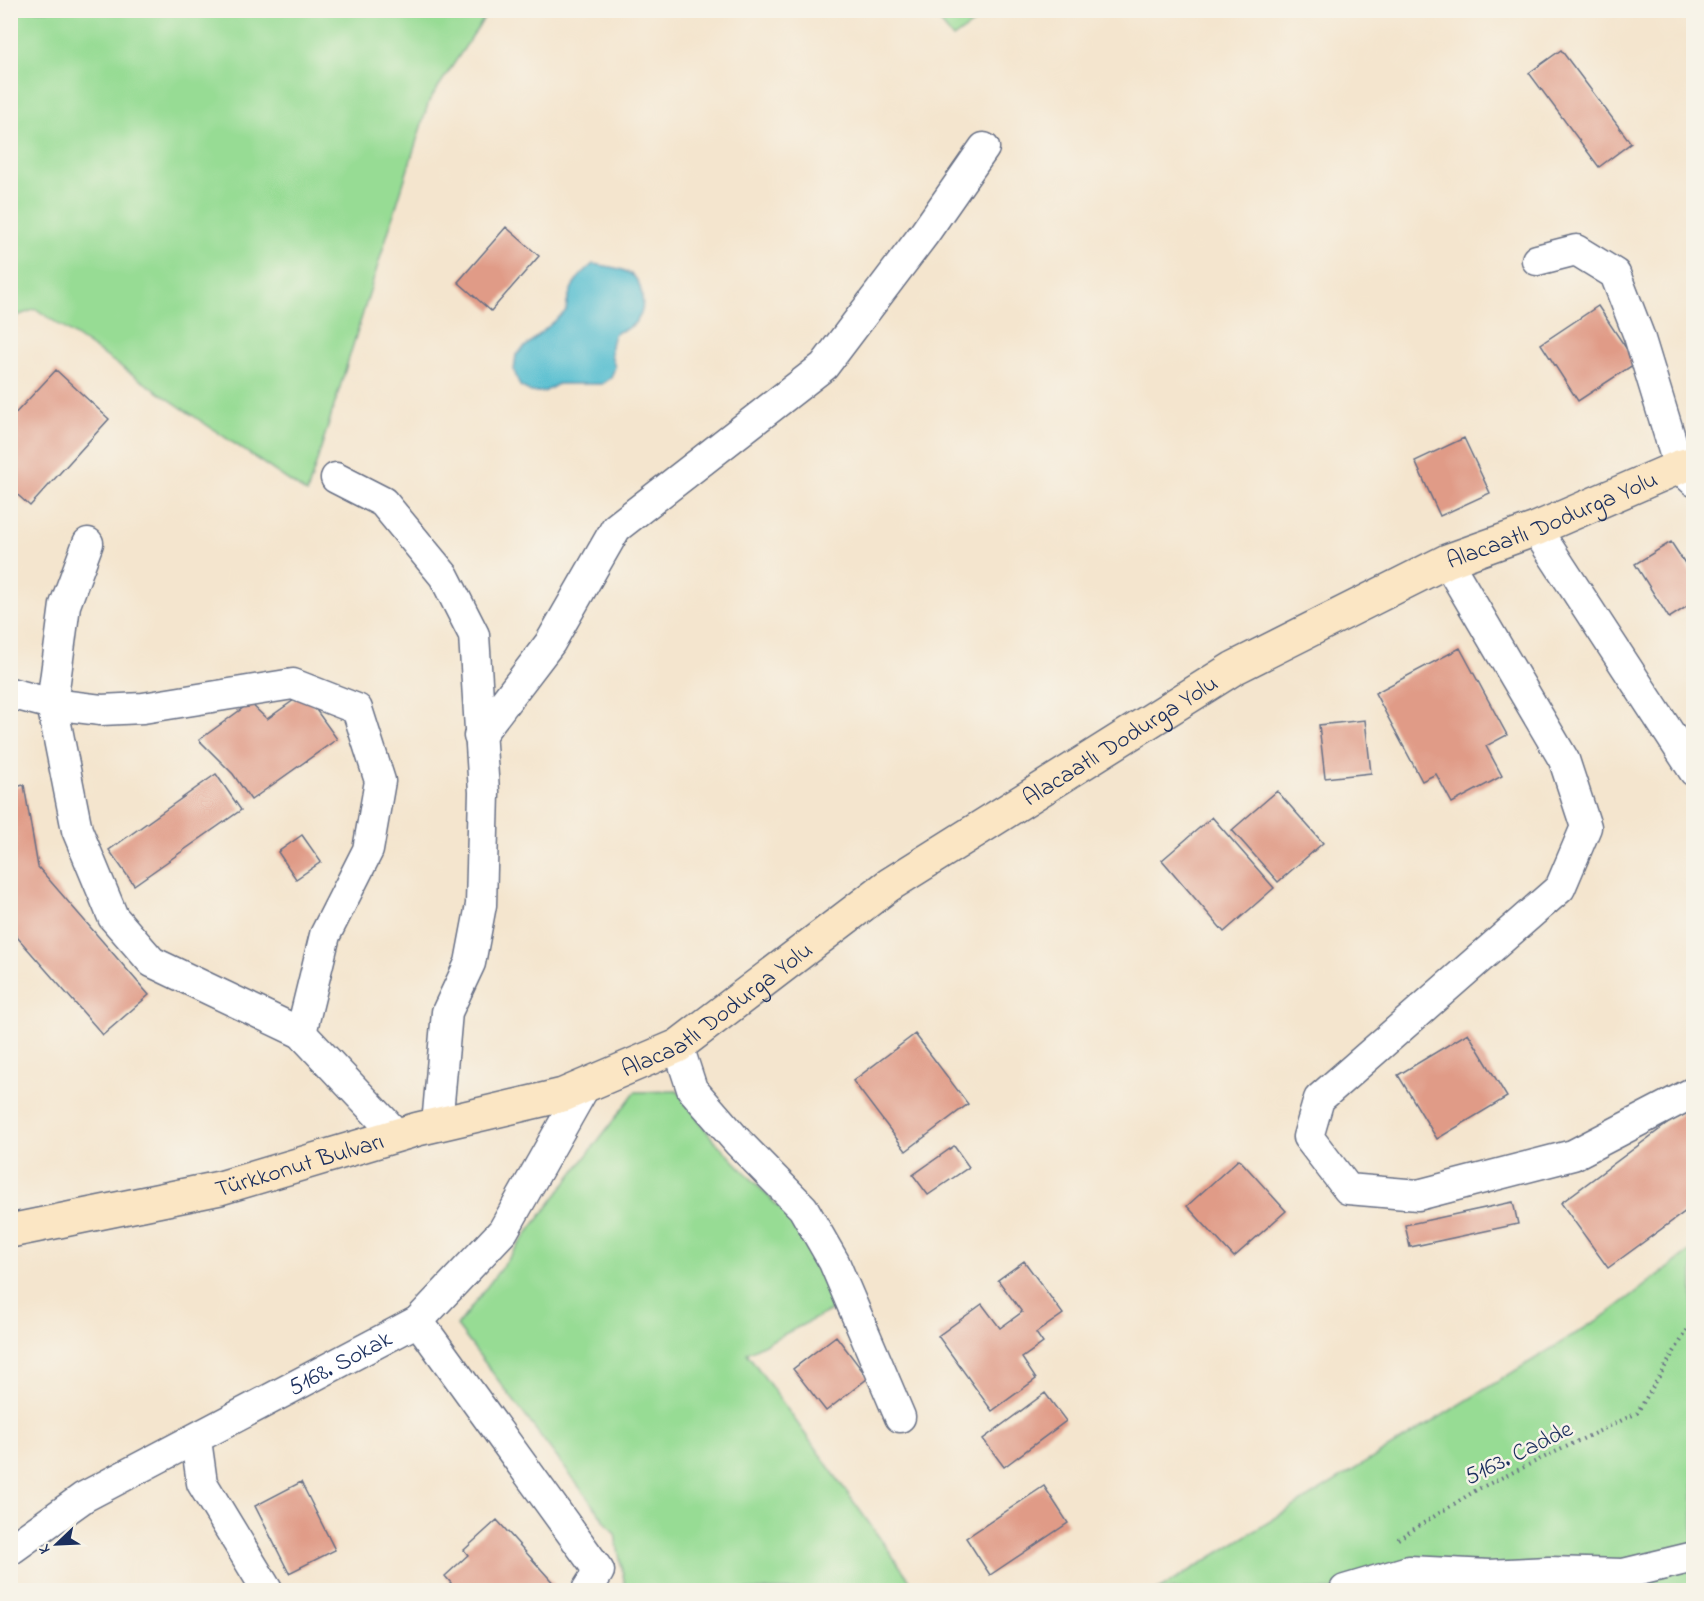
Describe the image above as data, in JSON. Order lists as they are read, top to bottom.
{
  "streets": {
    "street": ["Alacaatlı Dodurga Yolu", "Türkkonut Bulvarı", "5168. Sokak"],
    "path": ["5163. Cadde"]
  },
  "crossings": [
    ["Alacaatlı Dodurga Yolu", "Türkkonut Bulvarı"],
    ["Alacaatlı Dodurga Yolu", "5168. Sokak"],
    ["Türkkonut Bulvarı", "5168. Sokak"]
  ],
  "north": "bottom left"
}
